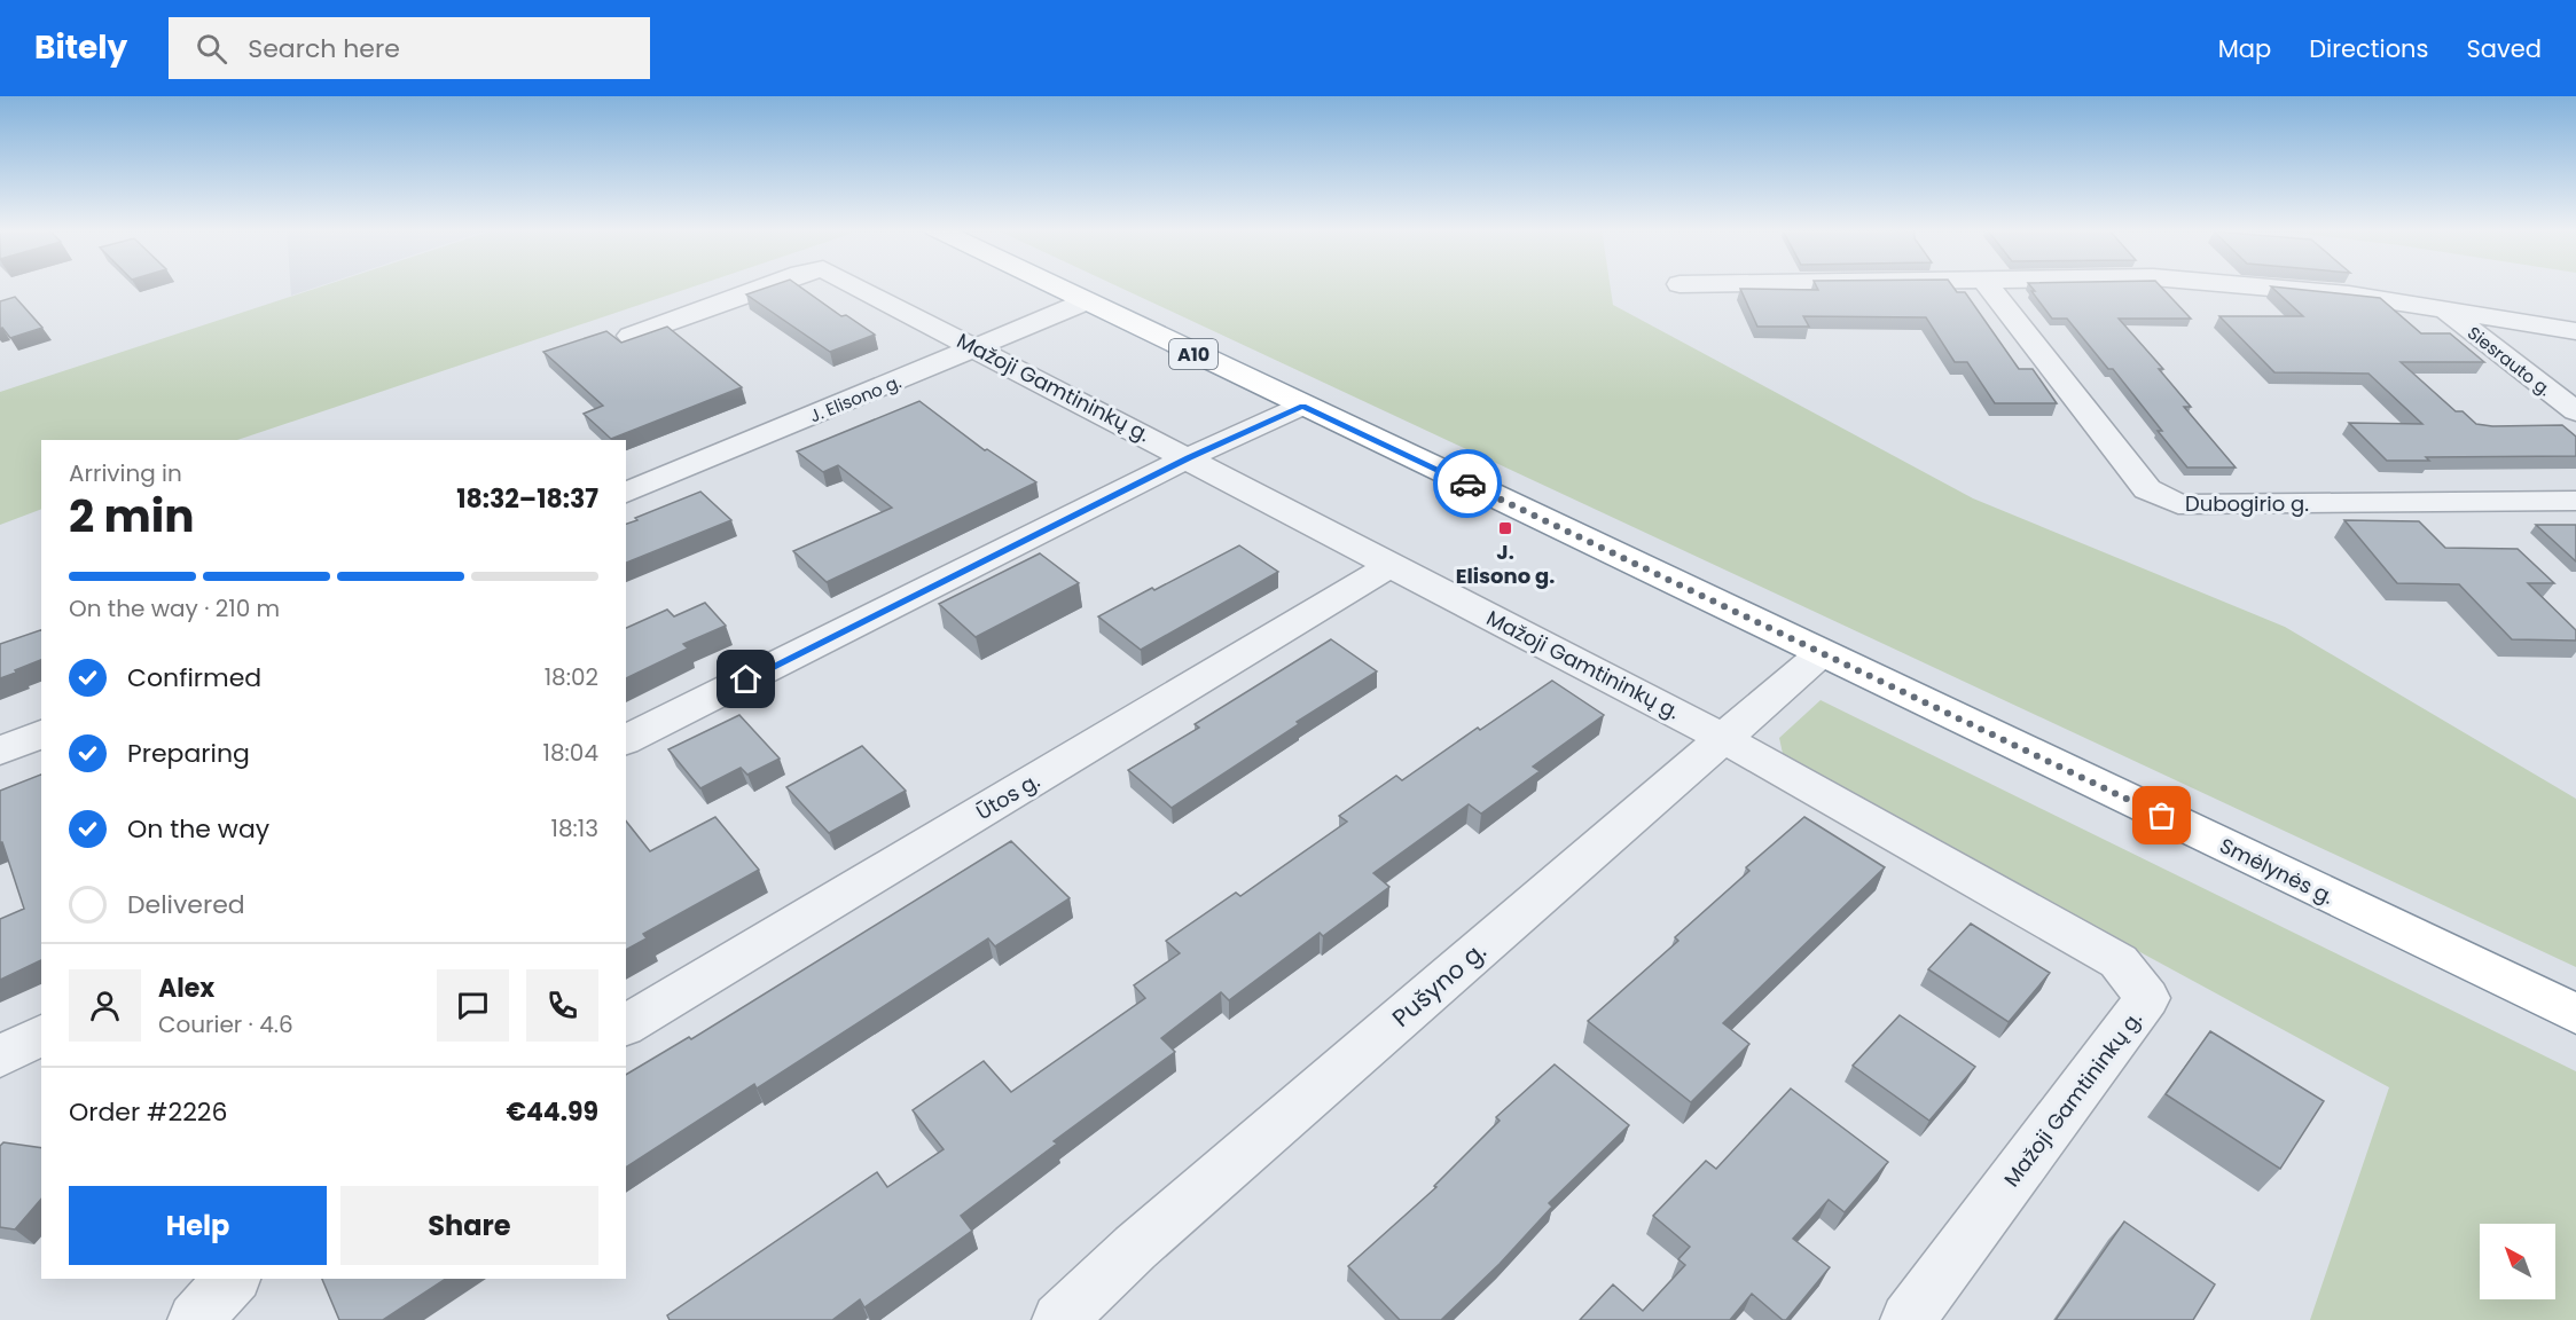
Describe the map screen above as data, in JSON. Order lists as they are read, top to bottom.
{
  "streets": {
    "highway": ["A10", "Smėlynės g."],
    "street": [
      "Siesrauto g.",
      "Mažoji Gamtininkų g.",
      "J. Elisono g.",
      "Dubogirio g.",
      "Ūtos g.",
      "Pušyno g."
    ]
  },
  "crossings": [
    ["Mažoji Gamtininkų g.", "J. Elisono g."],
    ["Mažoji Gamtininkų g.", "Ūtos g."],
    ["Mažoji Gamtininkų g.", "Pušyno g."],
    ["J. Elisono g.", "Smėlynės g."],
    ["Smėlynės g.", "Pušyno g."]
  ],
  "places": {
    "transit": ["J. Elisono g."]
  },
  "north": "top left",
  "page": {
    "header": "Bitely",
    "search": "Search here",
    "nav": ["Map", "Directions", "Saved"],
    "heading": ["2 min", "Arriving in", "18:32–18:37"],
    "panel": [
      "Alex",
      "Courier · 4.6",
      "Order #2226",
      "€44.99"
    ],
    "bar": "On the way · 210 m",
    "list": [
      ["Confirmed", "18:02"],
      ["Preparing", "18:04"],
      ["On the way", "18:13"],
      "Delivered"
    ],
    "buttons": ["Help", "Share"]
  }
}
